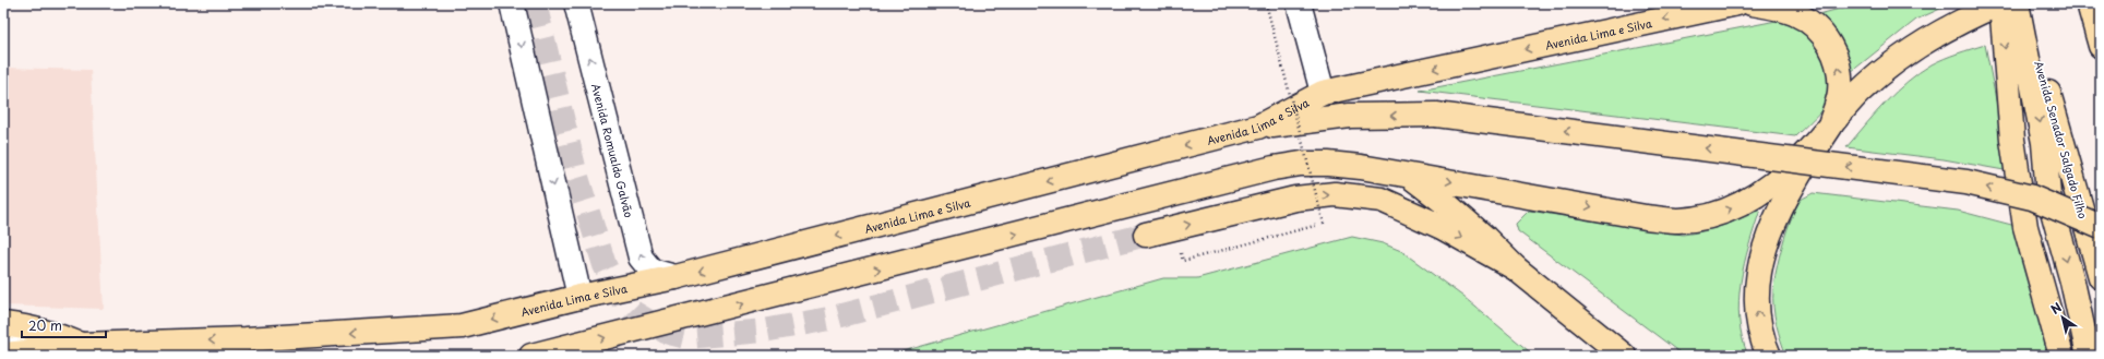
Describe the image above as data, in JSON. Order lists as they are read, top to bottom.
{
  "streets": {
    "main road": ["Avenida Lima e Silva", "Avenida Senador Salgado Filho", "Avenida Romualdo Galvão"]
  },
  "crossings": [
    ["Avenida Lima e Silva", "Avenida Romualdo Galvão"]
  ],
  "scale_bar": "20 m",
  "north": "top left"
}
